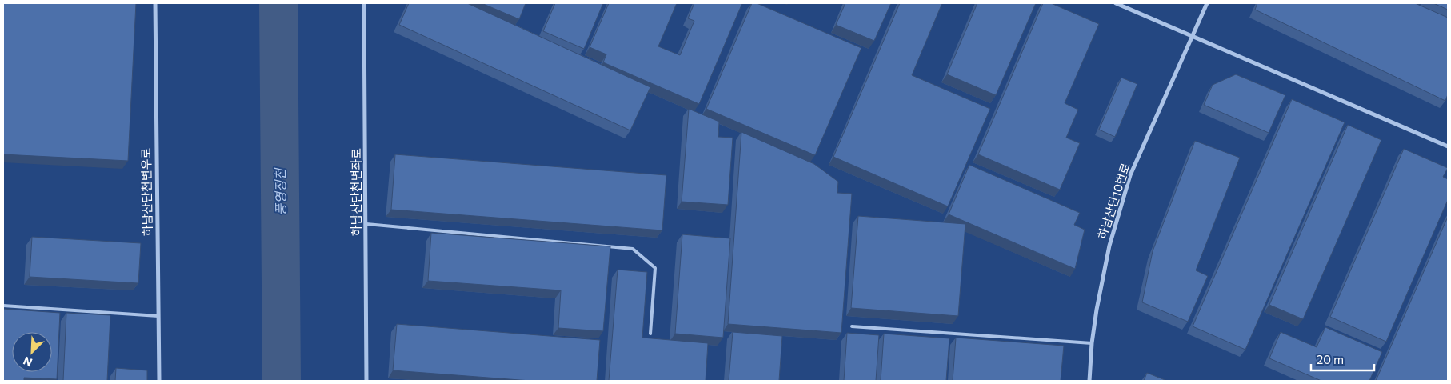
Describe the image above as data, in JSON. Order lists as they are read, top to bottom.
{
  "streets": {
    "street": ["하남산단천변우로", "하남산단천변좌로", "하남산단10번로"]
  },
  "water": ["풍영정천"],
  "scale_bar": "20 m",
  "north": "bottom left"
}
